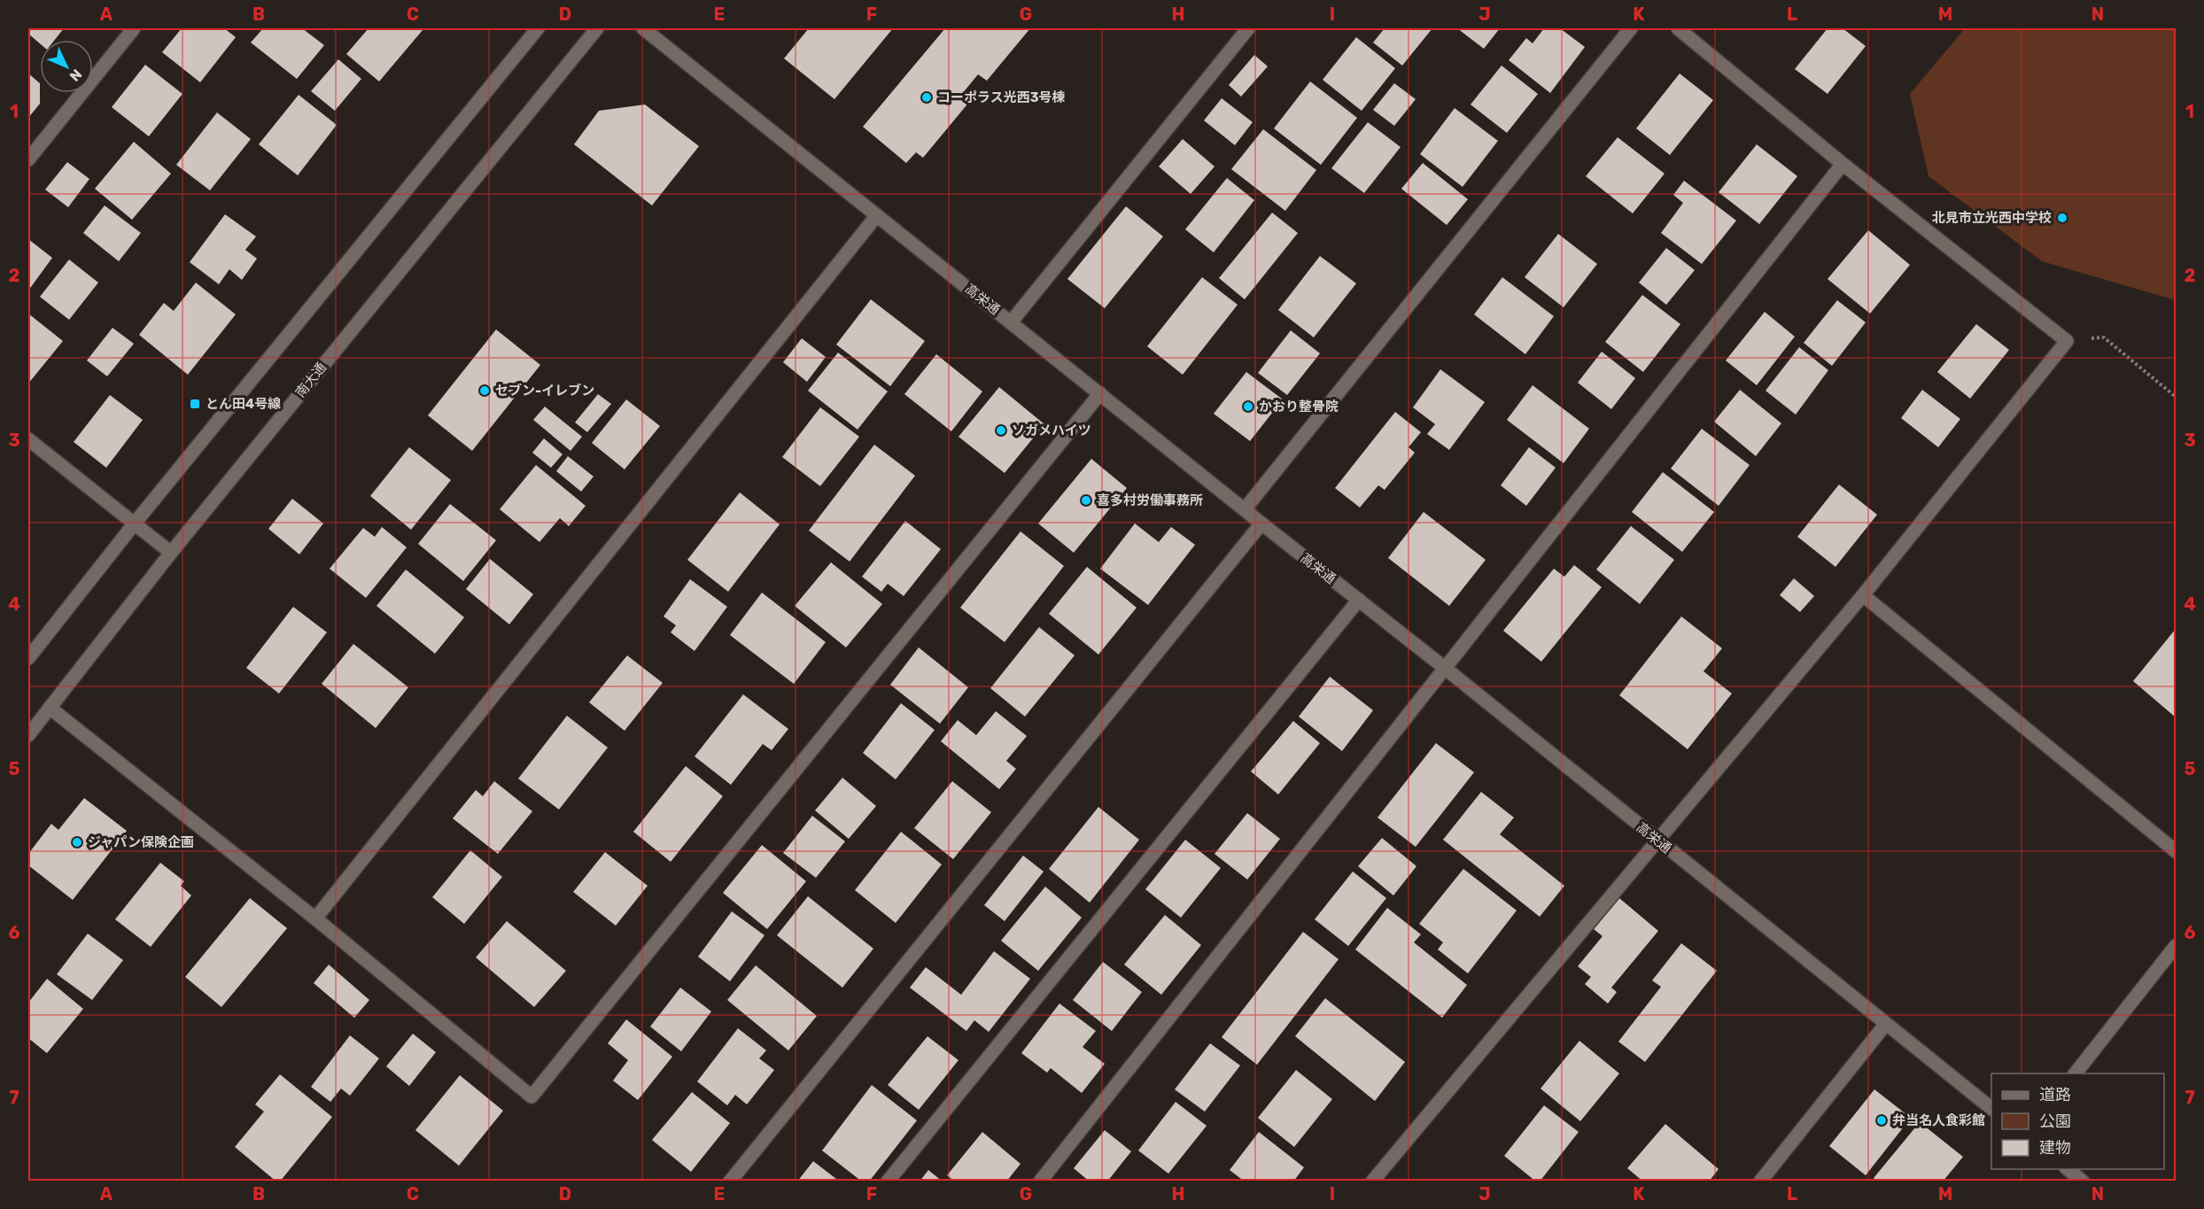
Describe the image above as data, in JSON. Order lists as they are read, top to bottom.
{
  "streets": {
    "street": ["高栄通", "南大通"]
  },
  "places": {
    "other": [
      "コーポラス光西3号棟",
      "北見市立光西中学校",
      "セブン-イレブン",
      "かおり整骨院",
      "ソガメハイツ",
      "喜多村労働事務所",
      "ジャパン保険企画",
      "弁当名人食彩館"
    ],
    "transit": ["とん田4号線"]
  },
  "legend": ["道路", "公園", "建物"],
  "north": "bottom right",
  "grid": {
    "columns": [
      "A",
      "B",
      "C",
      "D",
      "E",
      "F",
      "G",
      "H",
      "I",
      "J",
      "K",
      "L",
      "M",
      "N"
    ],
    "rows": [
      "1",
      "2",
      "3",
      "4",
      "5",
      "6",
      "7"
    ]
  }
}
